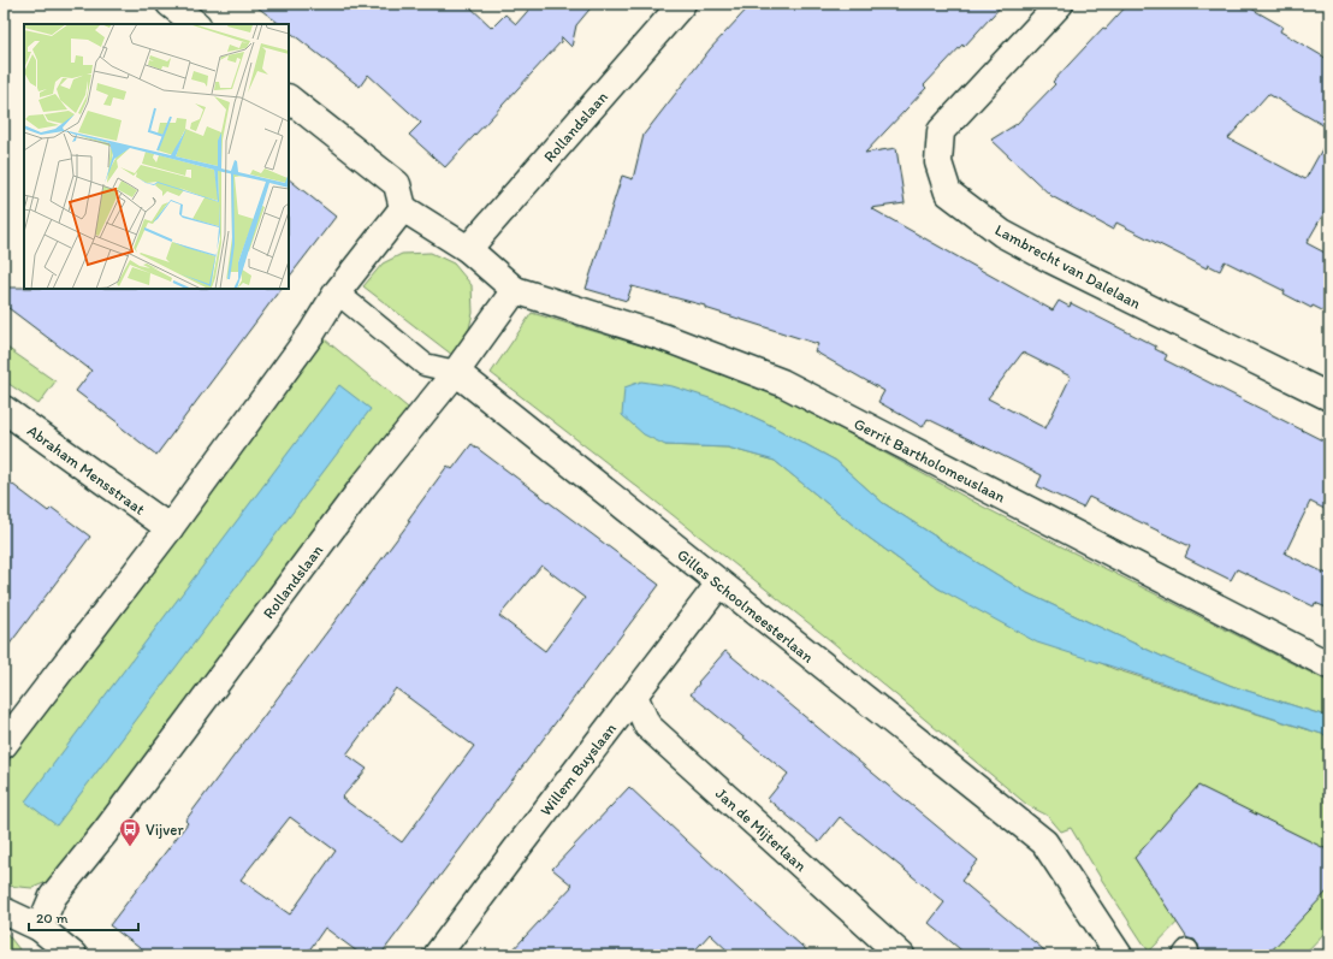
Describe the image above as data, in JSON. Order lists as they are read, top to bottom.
{
  "streets": {
    "street": [
      "Rollandslaan",
      "Lambrecht van Dalelaan",
      "Gerrit Bartholomeuslaan",
      "Abraham Mensstraat",
      "Gilles Schoolmeesterlaan",
      "Willem Buyslaan",
      "Jan de Mijterlaan"
    ]
  },
  "crossings": [
    ["Rollandslaan", "Gerrit Bartholomeuslaan"],
    ["Rollandslaan", "Gilles Schoolmeesterlaan"],
    ["Gilles Schoolmeesterlaan", "Willem Buyslaan"],
    ["Willem Buyslaan", "Jan de Mijterlaan"]
  ],
  "places": {
    "bus stop": ["Vijver"]
  },
  "scale_bar": "20 m"
}
